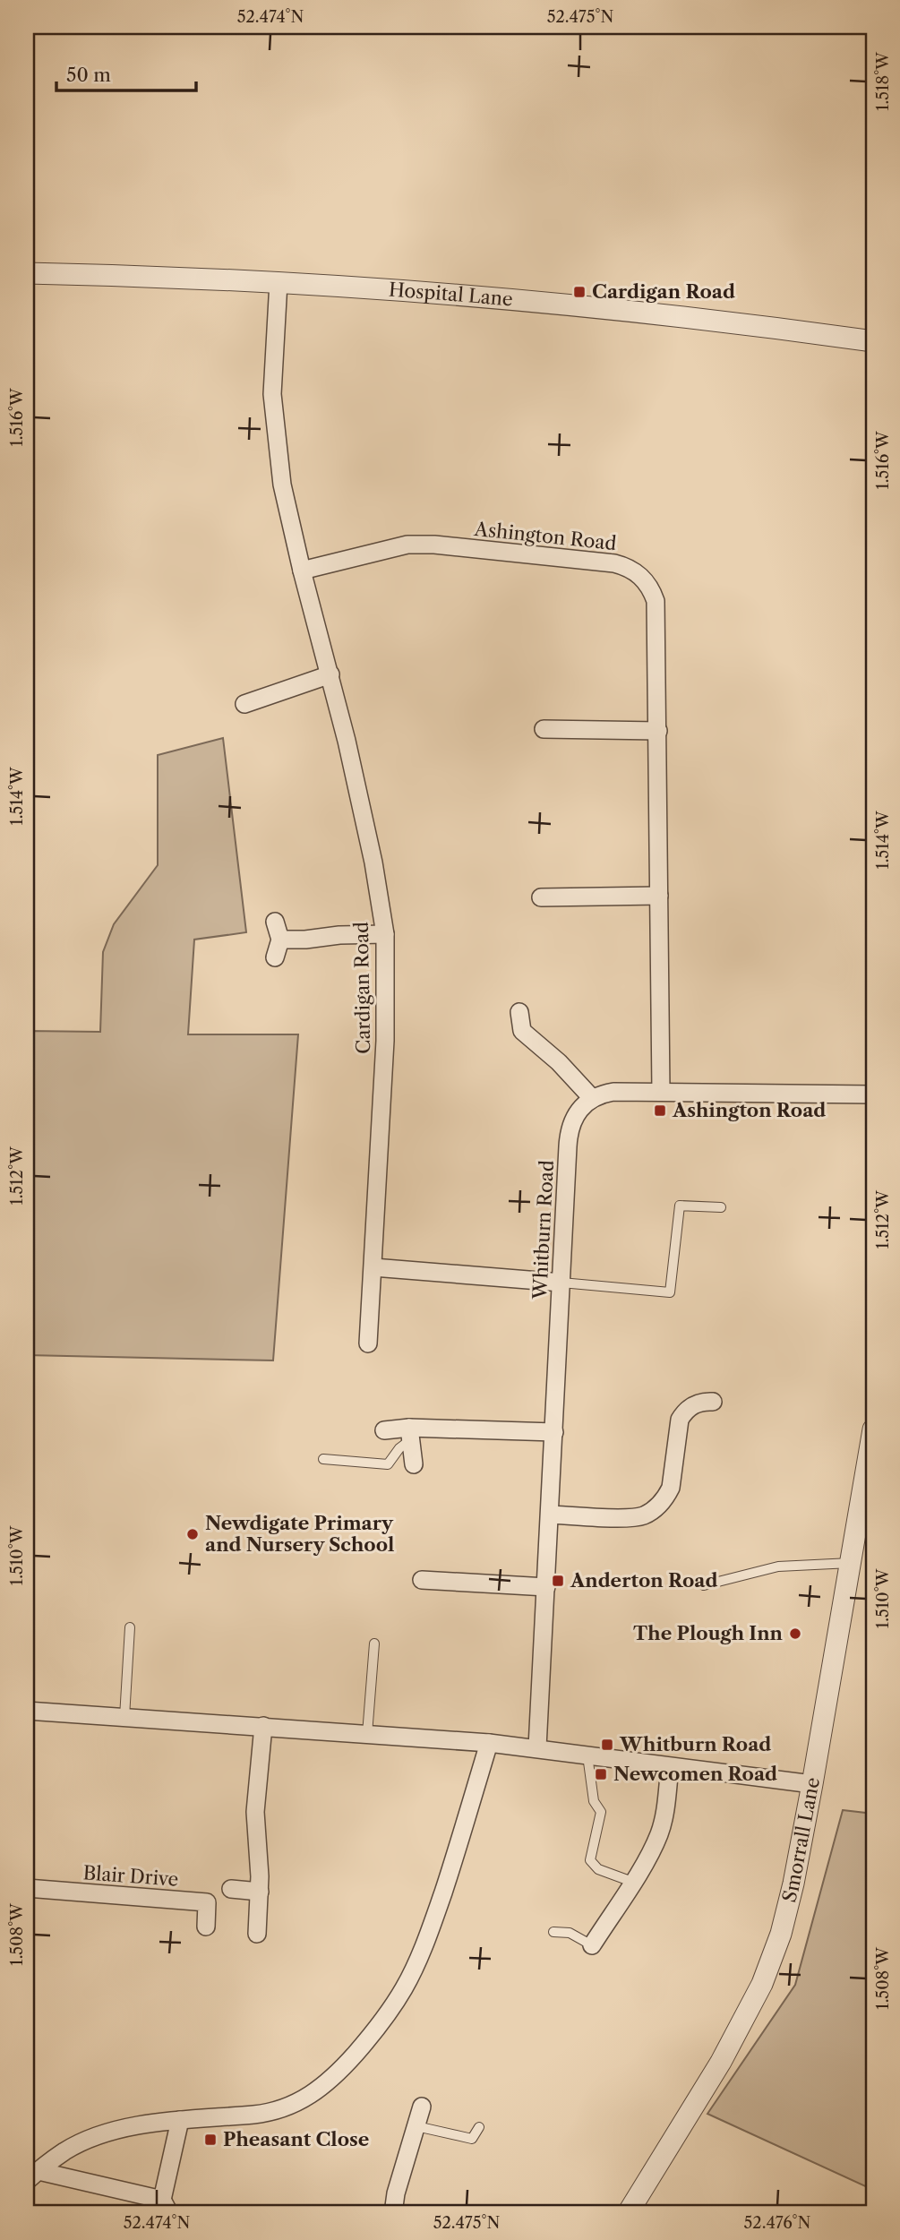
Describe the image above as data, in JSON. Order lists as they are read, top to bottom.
{
  "streets": {
    "street": [
      "Hospital Lane",
      "Ashington Road",
      "Cardigan Road",
      "Whitburn Road",
      "Smorrall Lane",
      "Blair Drive"
    ]
  },
  "crossings": [
    ["Hospital Lane", "Cardigan Road"],
    ["Ashington Road", "Cardigan Road"]
  ],
  "places": {
    "transit": [
      "Cardigan Road",
      "Ashington Road",
      "Anderton Road",
      "Whitburn Road",
      "Newcomen Road",
      "Pheasant Close"
    ],
    "other": ["Newdigate Primary and Nursery School", "The Plough Inn"]
  },
  "scale_bar": "50 m",
  "coordinates": [
    "52.474°N",
    "52.475°N",
    "1.518°W",
    "1.516°W",
    "1.514°W",
    "1.512°W",
    "1.510°W",
    "1.508°W",
    "52.476°N"
  ]
}
